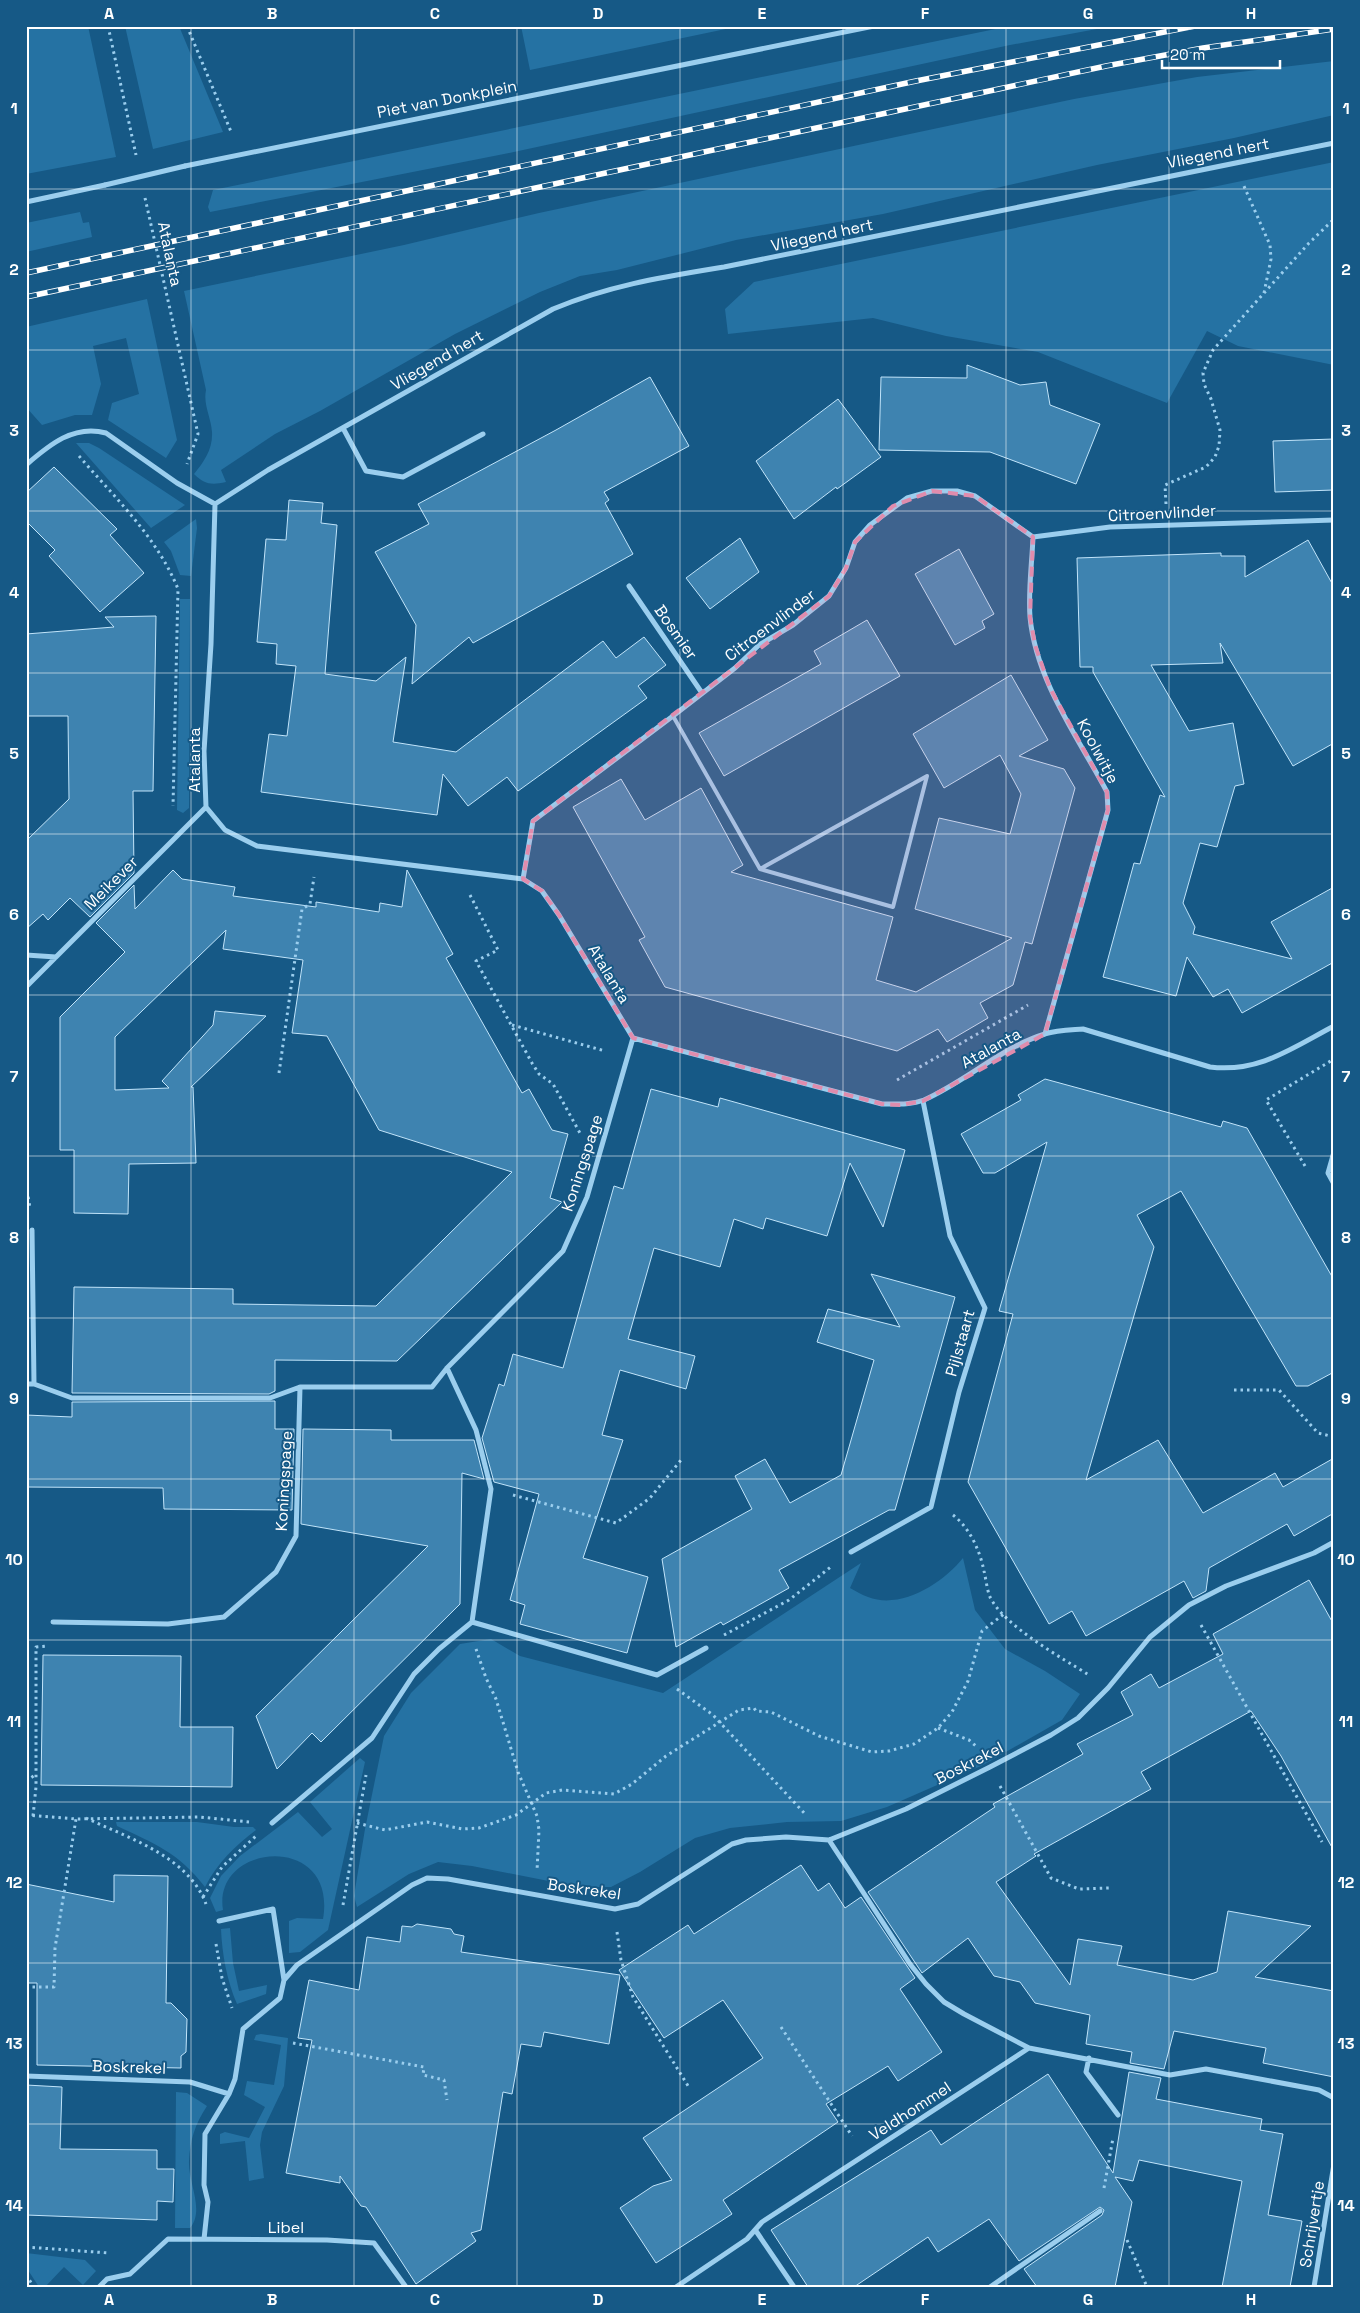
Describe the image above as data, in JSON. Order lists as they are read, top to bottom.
{
  "streets": {
    "street": [
      "Piet van Donkplein",
      "Vliegend hert",
      "Atalanta",
      "Citroenvlinder",
      "Bosmier",
      "Koolwitje",
      "Meikever",
      "Koningspage",
      "Pijlstaart",
      "Boskrekel",
      "Veldhommel",
      "Schrijvertje",
      "Libel"
    ]
  },
  "crossings": [
    ["Vliegend hert", "Atalanta"],
    ["Atalanta", "Citroenvlinder"],
    ["Atalanta", "Koolwitje"],
    ["Atalanta", "Meikever"],
    ["Atalanta", "Koningspage"],
    ["Atalanta", "Pijlstaart"],
    ["Citroenvlinder", "Bosmier"],
    ["Citroenvlinder", "Koolwitje"]
  ],
  "scale_bar": "20 m",
  "grid": {
    "columns": [
      "A",
      "B",
      "C",
      "D",
      "E",
      "F",
      "G",
      "H"
    ],
    "rows": [
      "1",
      "2",
      "3",
      "4",
      "5",
      "6",
      "7",
      "8",
      "9",
      "10",
      "11",
      "12",
      "13",
      "14"
    ]
  }
}
